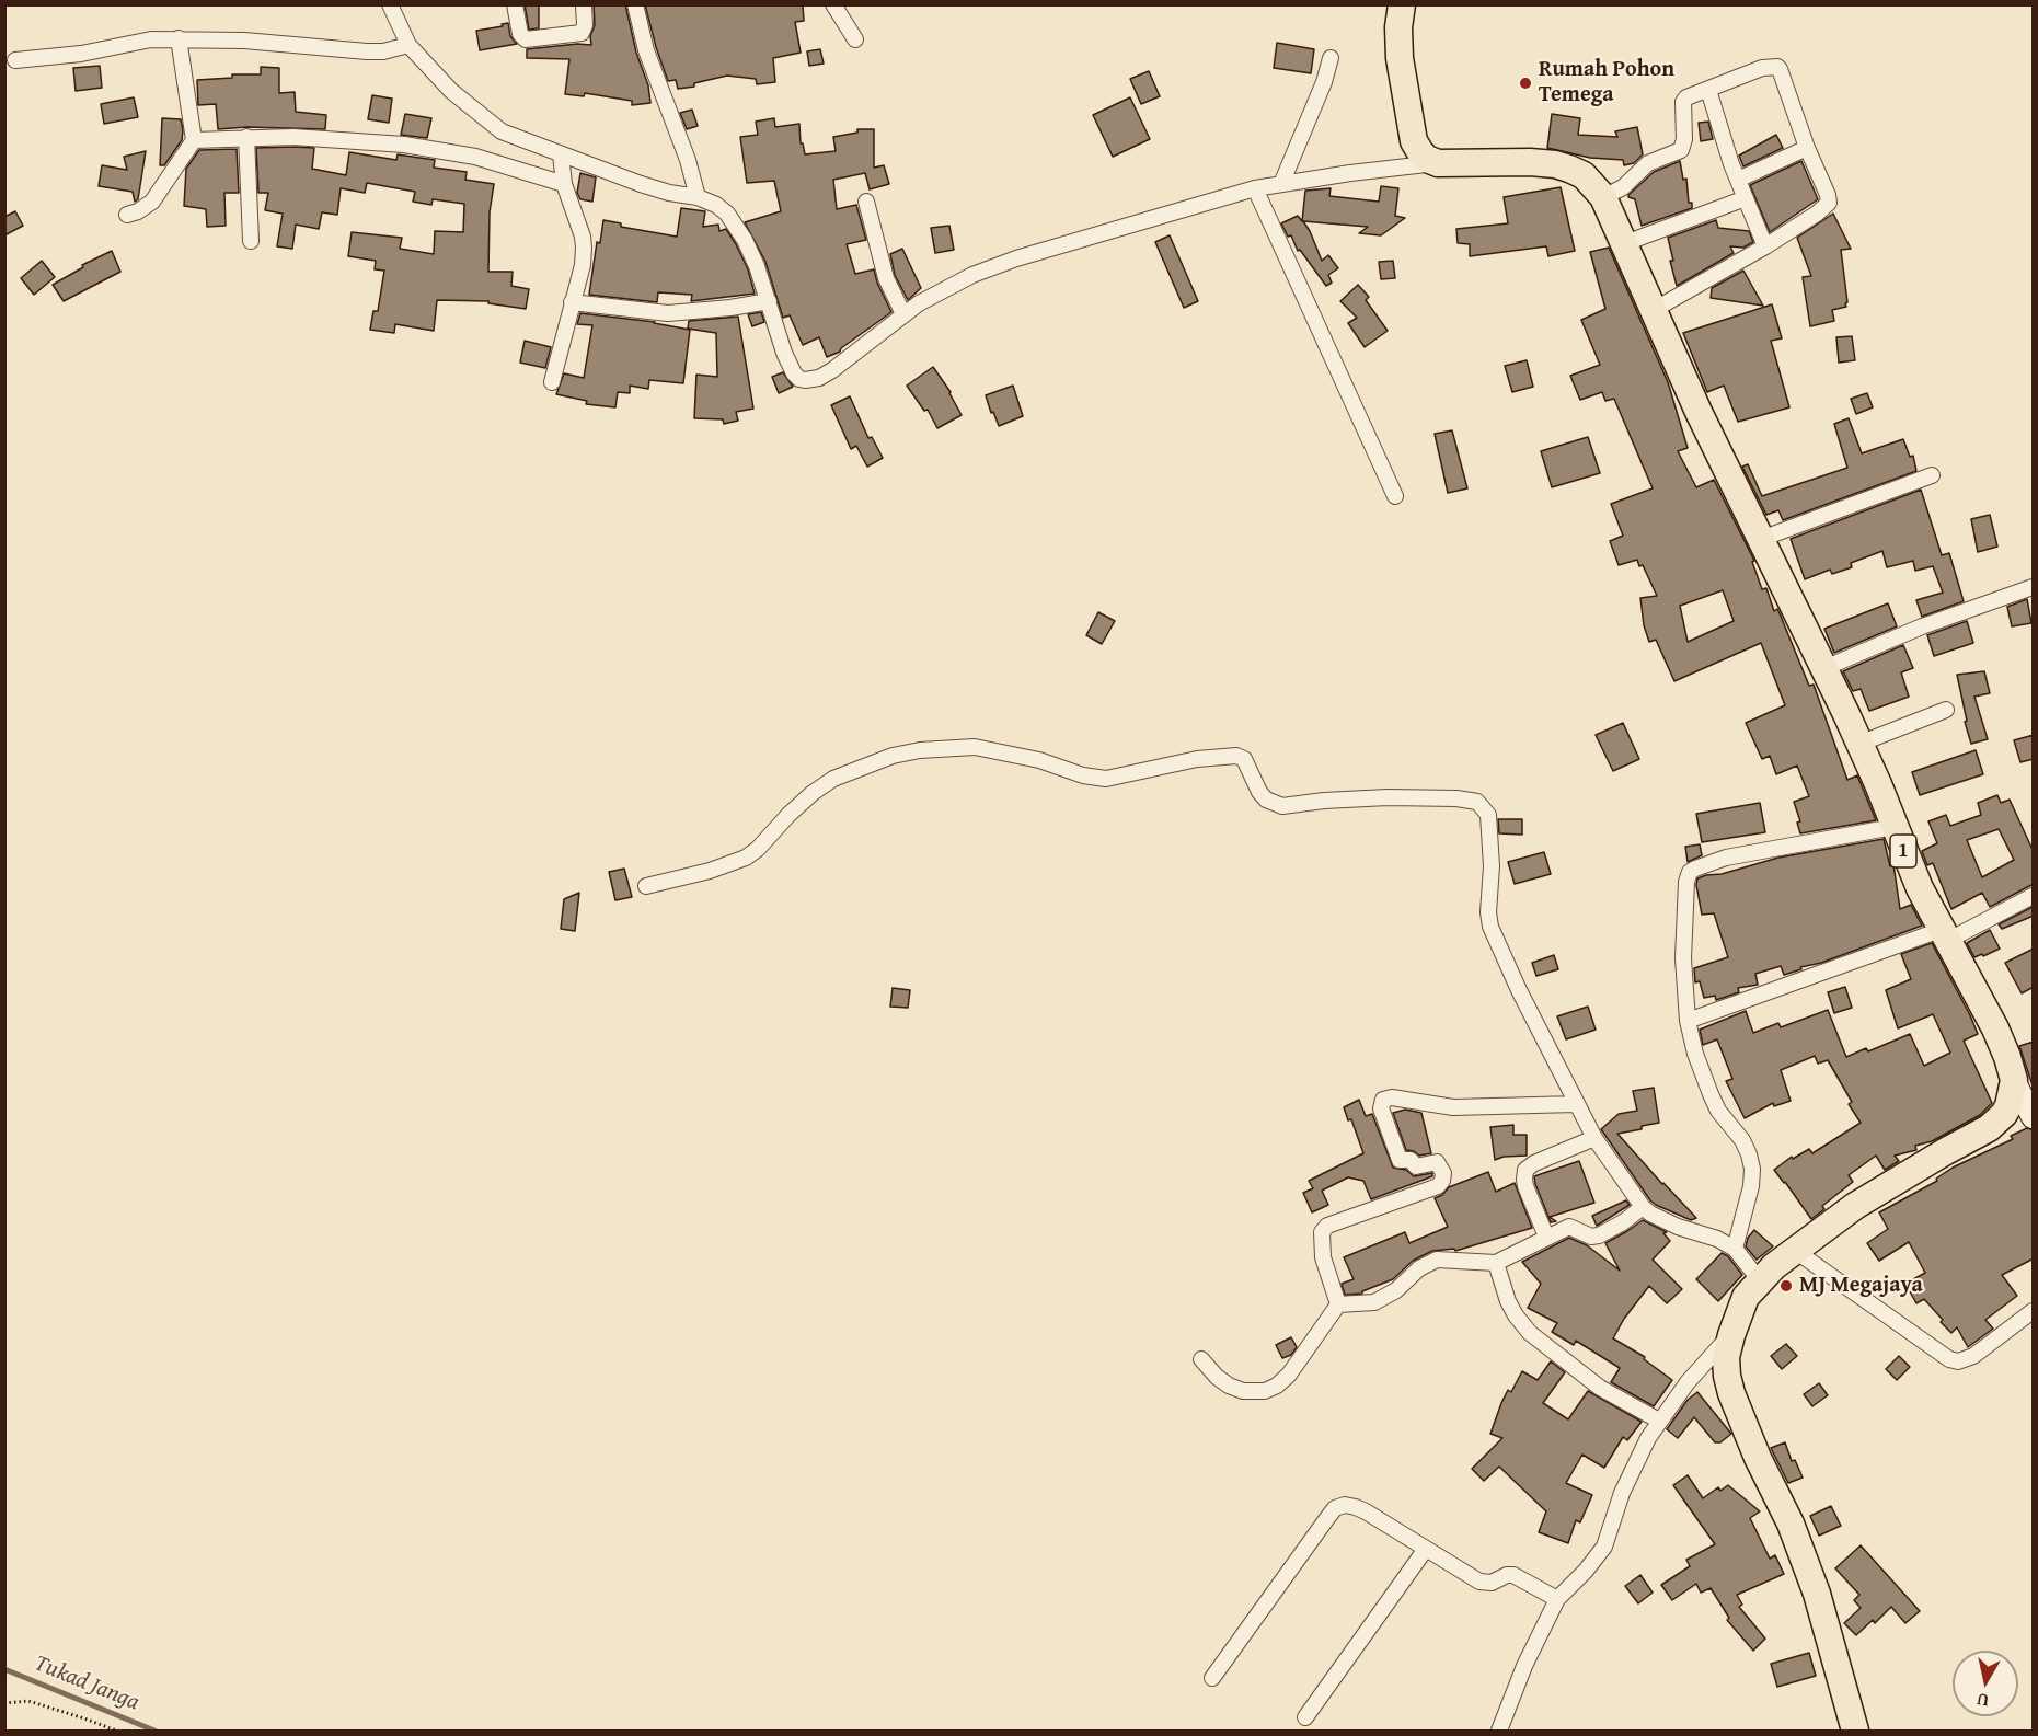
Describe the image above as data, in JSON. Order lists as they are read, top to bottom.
{
  "streets": {
    "highway": ["1"]
  },
  "water": ["Tukad Janga"],
  "places": ["Rumah Pohon Temega", "MJ Megajaya"],
  "north": "bottom"
}
